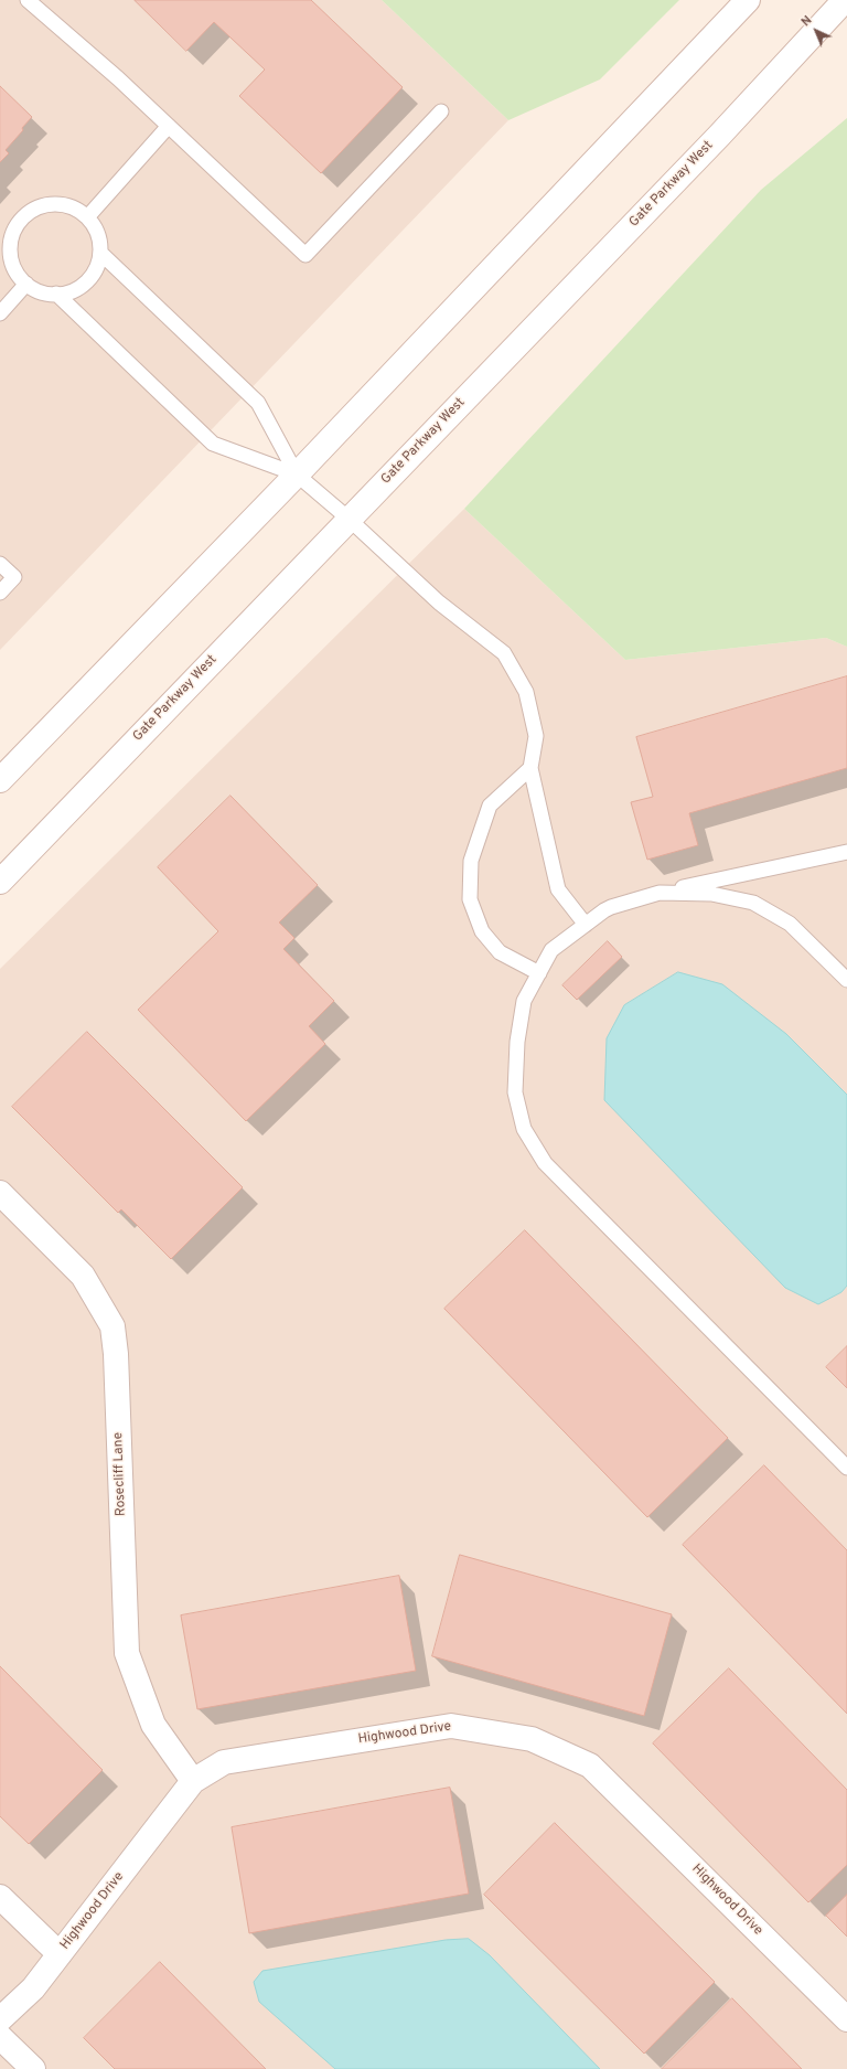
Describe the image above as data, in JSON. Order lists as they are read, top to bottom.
{
  "streets": {
    "main road": ["Gate Parkway West", "Rosecliff Lane", "Highwood Drive"]
  },
  "crossings": [
    ["Rosecliff Lane", "Highwood Drive"]
  ],
  "north": "top left"
}
